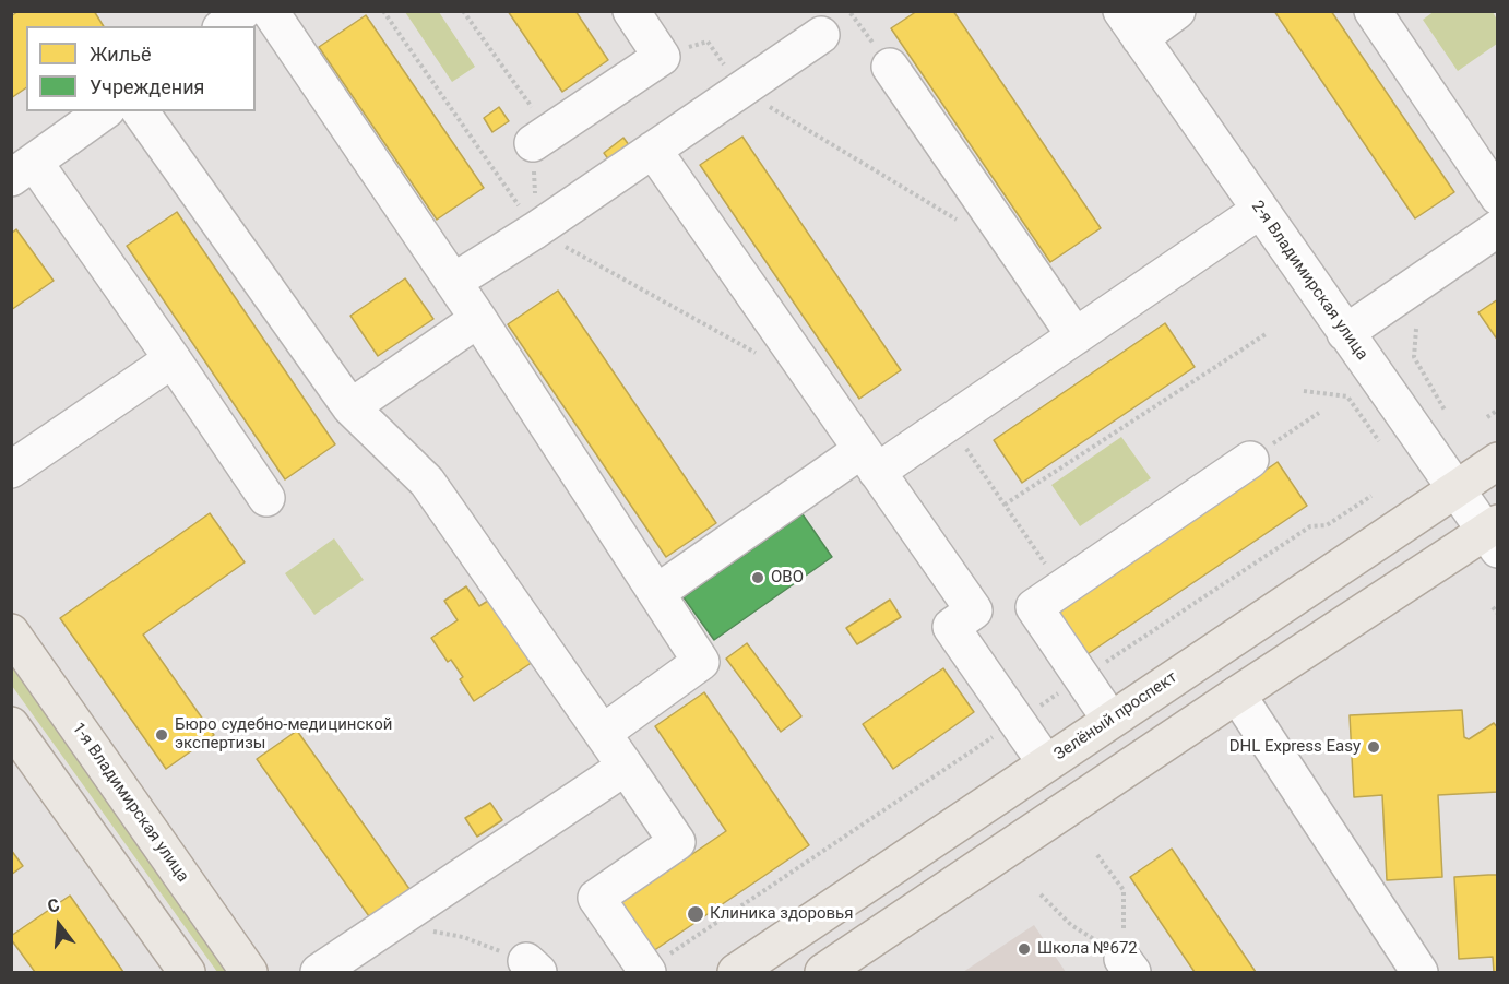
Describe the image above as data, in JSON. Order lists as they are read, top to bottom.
{
  "streets": {
    "main road": ["Зелёный проспект", "1-я Владимирская улица"],
    "street": ["2-я Владимирская улица"]
  },
  "crossings": [
    ["2-я Владимирская улица", "Зелёный проспект"]
  ],
  "places": [
    "ОВО",
    "Бюро судебно-медицинской экспертизы",
    "DHL Express Easy",
    "Клиника здоровья",
    "Школа №672"
  ],
  "legend": ["Жильё", "Учреждения"],
  "north": "top"
}
